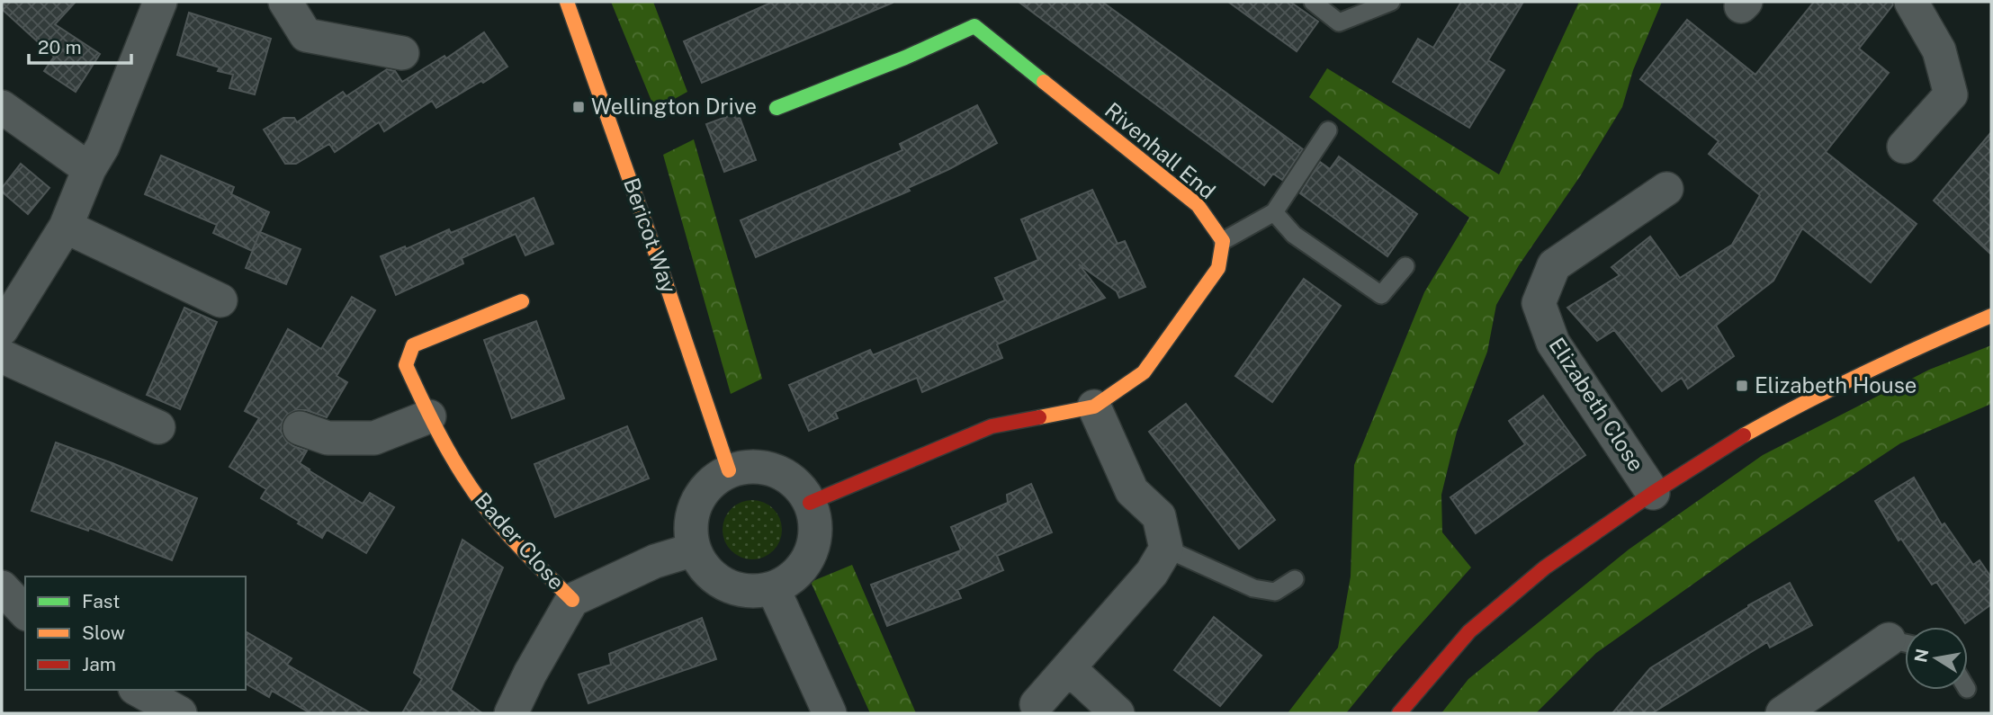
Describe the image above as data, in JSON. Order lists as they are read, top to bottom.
{
  "streets": {
    "street": [
      "Rivenhall End",
      "Bericot Way",
      "Elizabeth Close",
      "Bader Close"
    ]
  },
  "places": {
    "transit": ["Wellington Drive", "Elizabeth House"]
  },
  "legend": ["Fast", "Slow", "Jam"],
  "scale_bar": "20 m",
  "north": "left"
}
